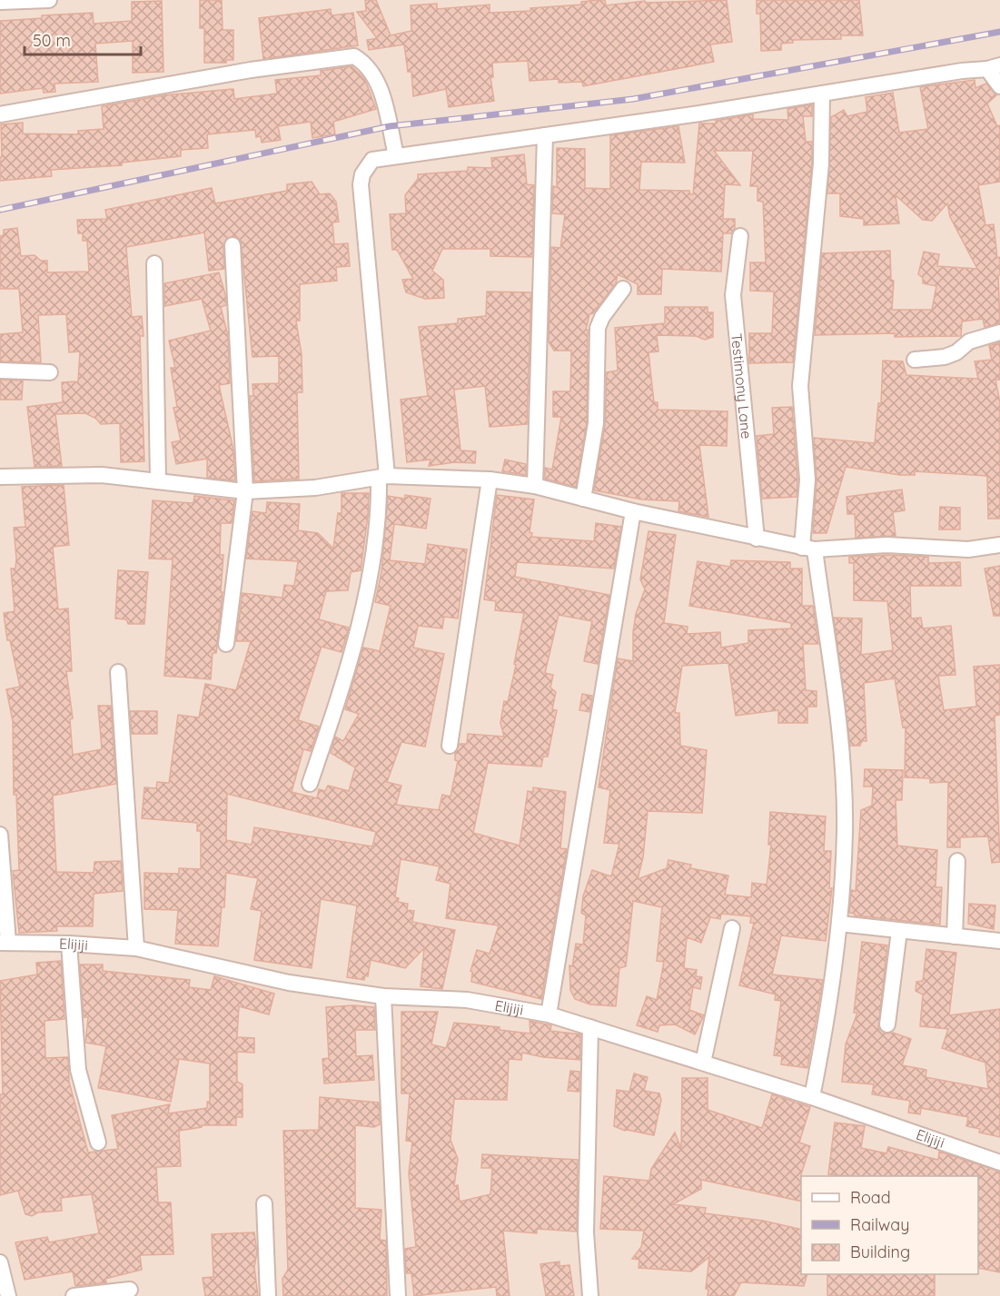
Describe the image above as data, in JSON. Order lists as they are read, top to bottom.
{
  "streets": {
    "street": ["Testimony Lane", "Elijiji"]
  },
  "legend": ["Road", "Railway", "Building"],
  "scale_bar": "50 m"
}
